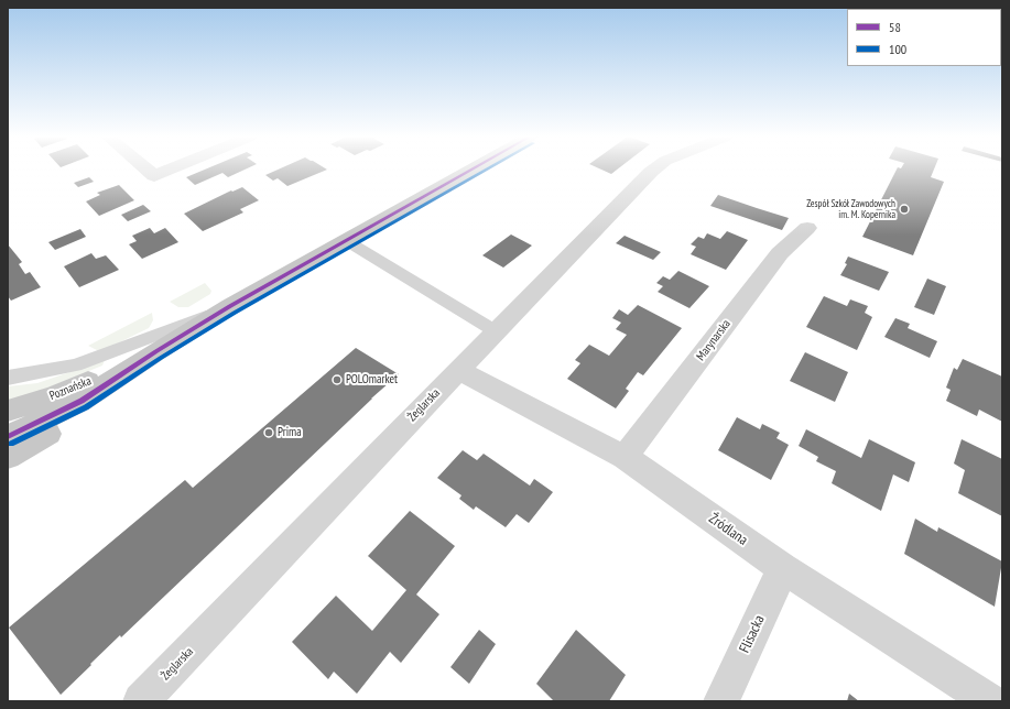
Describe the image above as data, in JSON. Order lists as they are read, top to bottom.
{
  "streets": {
    "main road": ["Poznańska"],
    "street": [
      "Marynarska",
      "Żeglarska",
      "Źródlana",
      "Flisacka"
    ]
  },
  "crossings": [
    ["Marynarska", "Źródlana"],
    ["Żeglarska", "Źródlana"],
    ["Źródlana", "Flisacka"]
  ],
  "places": ["Zespół Szkół Zawodowych im. M. Kopernika", "POLOmarket", "Prima"],
  "lines": ["transit line 58", "transit line 100"],
  "legend": ["58", "100"]
}
